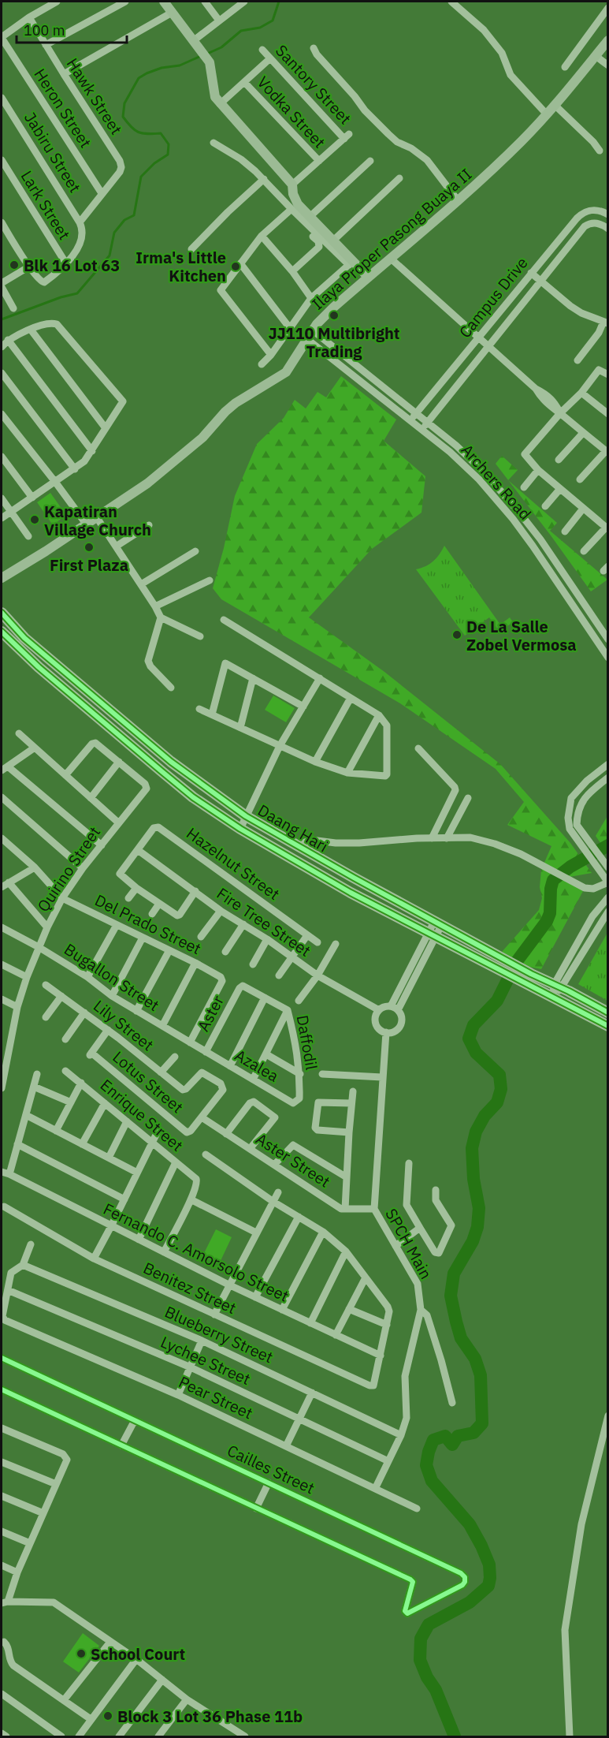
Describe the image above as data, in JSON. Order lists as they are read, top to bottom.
{
  "streets": {
    "main road": ["Daang Hari"],
    "street": [
      "Santory Street",
      "Hawk Street",
      "Heron Street",
      "Vodka Street",
      "Jabiru Street",
      "Lark Street",
      "Ilaya Proper Pasong Buaya II",
      "Campus Drive",
      "Archers Road",
      "Hazelnut Street",
      "Quirino Street",
      "Fire Tree Street",
      "Del Prado Street",
      "Bugallon Street",
      "Aster",
      "Lily Street",
      "Daffodil",
      "Azalea",
      "Lotus Street",
      "Enrique Street",
      "Aster Street",
      "SPCH Main",
      "Fernando C. Amorsolo Street",
      "Benitez Street",
      "Blueberry Street",
      "Lychee Street",
      "Pear Street",
      "Cailles Street"
    ]
  },
  "crossings": [
    ["Santory Street", "Vodka Street"],
    ["Hawk Street", "Heron Street"],
    ["Ilaya Proper Pasong Buaya II", "Archers Road"],
    ["Campus Drive", "Archers Road"],
    ["Hazelnut Street", "Fire Tree Street"],
    ["Quirino Street", "Del Prado Street"],
    ["Quirino Street", "Bugallon Street"],
    ["Fire Tree Street", "SPCH Main"],
    ["Del Prado Street", "Bugallon Street"],
    ["Bugallon Street", "Aster"],
    ["Bugallon Street", "Azalea"],
    ["Aster", "Daffodil"],
    ["Aster", "Azalea"],
    ["Lily Street", "Lotus Street"],
    ["Lily Street", "Aster Street"],
    ["Daffodil", "Azalea"],
    ["Lotus Street", "Aster Street"],
    ["Aster Street", "SPCH Main"],
    ["SPCH Main", "Blueberry Street"],
    ["SPCH Main", "Lychee Street"],
    ["SPCH Main", "Pear Street"],
    ["Fernando C. Amorsolo Street", "Benitez Street"],
    ["Lychee Street", "Pear Street"]
  ],
  "places": [
    "Blk 16 Lot 63",
    "Irma's Little Kitchen",
    "JJ110 Multibright Trading",
    "Kapatiran Village Church",
    "First Plaza",
    "De La Salle Zobel Vermosa",
    "School Court",
    "Block 3 Lot 36 Phase 11b"
  ],
  "scale_bar": "100 m"
}
